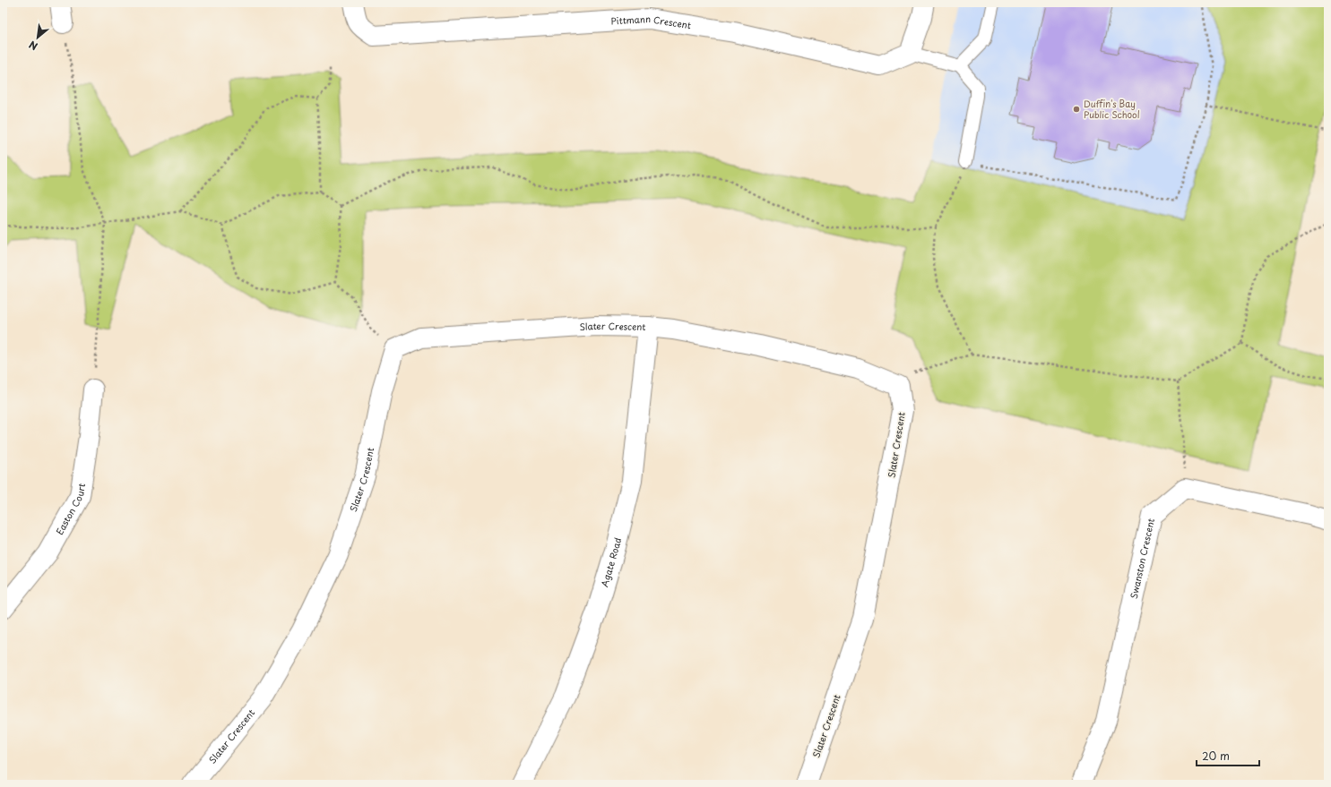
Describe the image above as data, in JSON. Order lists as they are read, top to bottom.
{
  "streets": {
    "street": [
      "Pittmann Crescent",
      "Slater Crescent",
      "Easton Court",
      "Swanston Crescent",
      "Agate Road"
    ]
  },
  "crossings": [
    ["Slater Crescent", "Agate Road"]
  ],
  "places": ["Duffin's Bay Public School"],
  "scale_bar": "20 m",
  "north": "bottom left"
}
